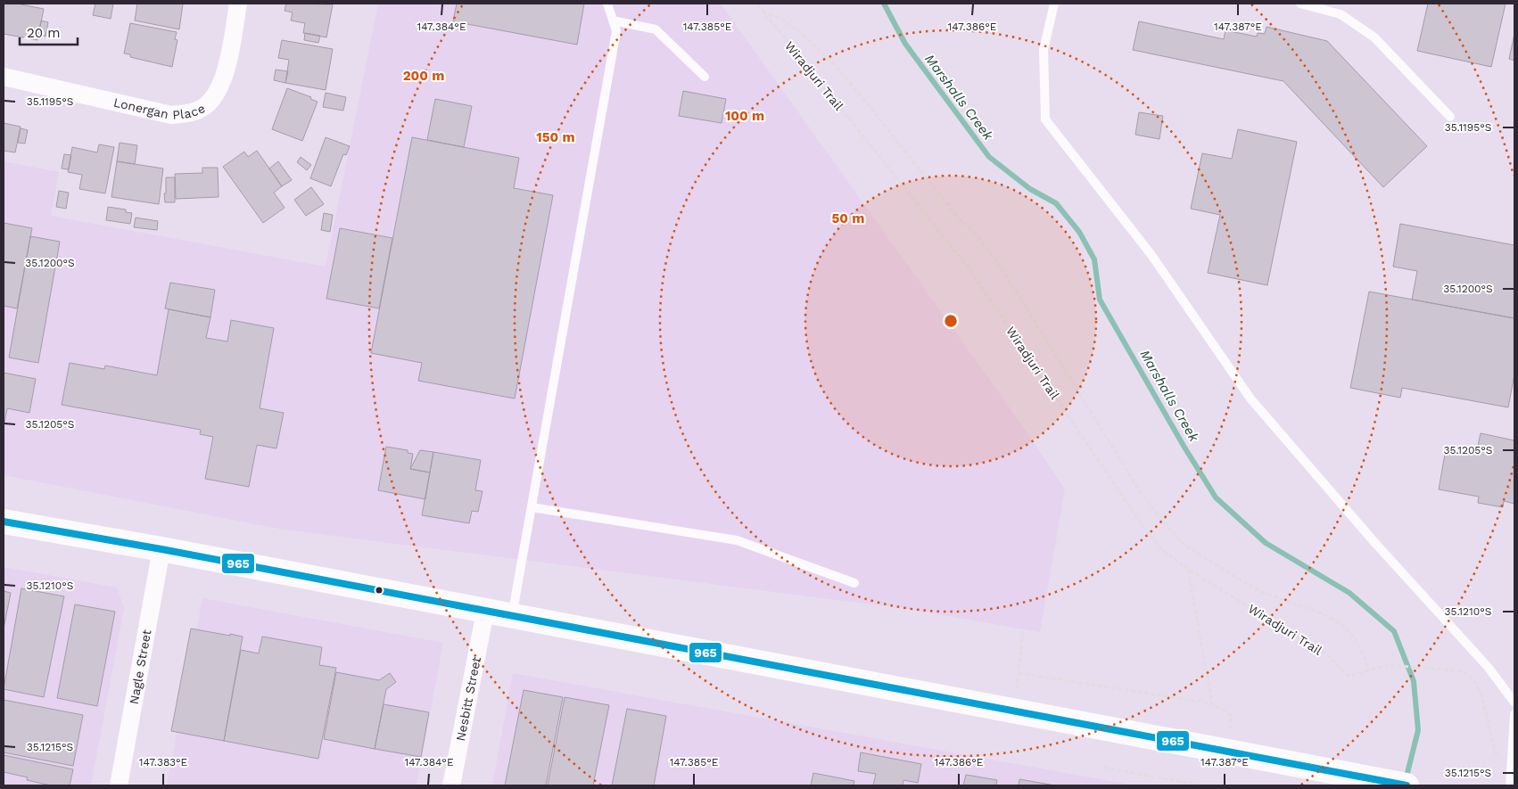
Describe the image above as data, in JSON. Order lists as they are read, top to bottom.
{
  "streets": {
    "street": ["Lonergan Place", "Nagle Street", "Nesbitt Street"],
    "path": ["Wiradjuri Trail"]
  },
  "water": ["Marshalls Creek"],
  "lines": ["transit line 965"],
  "scale_bar": "20 m",
  "coordinates": [
    "147.384°E",
    "147.385°E",
    "147.386°E",
    "147.387°E",
    "35.1195°S",
    "35.1200°S",
    "35.1205°S",
    "35.1210°S",
    "35.1215°S",
    "147.383°E"
  ],
  "rings": [
    "200 m",
    "100 m",
    "150 m",
    "50 m"
  ]
}
